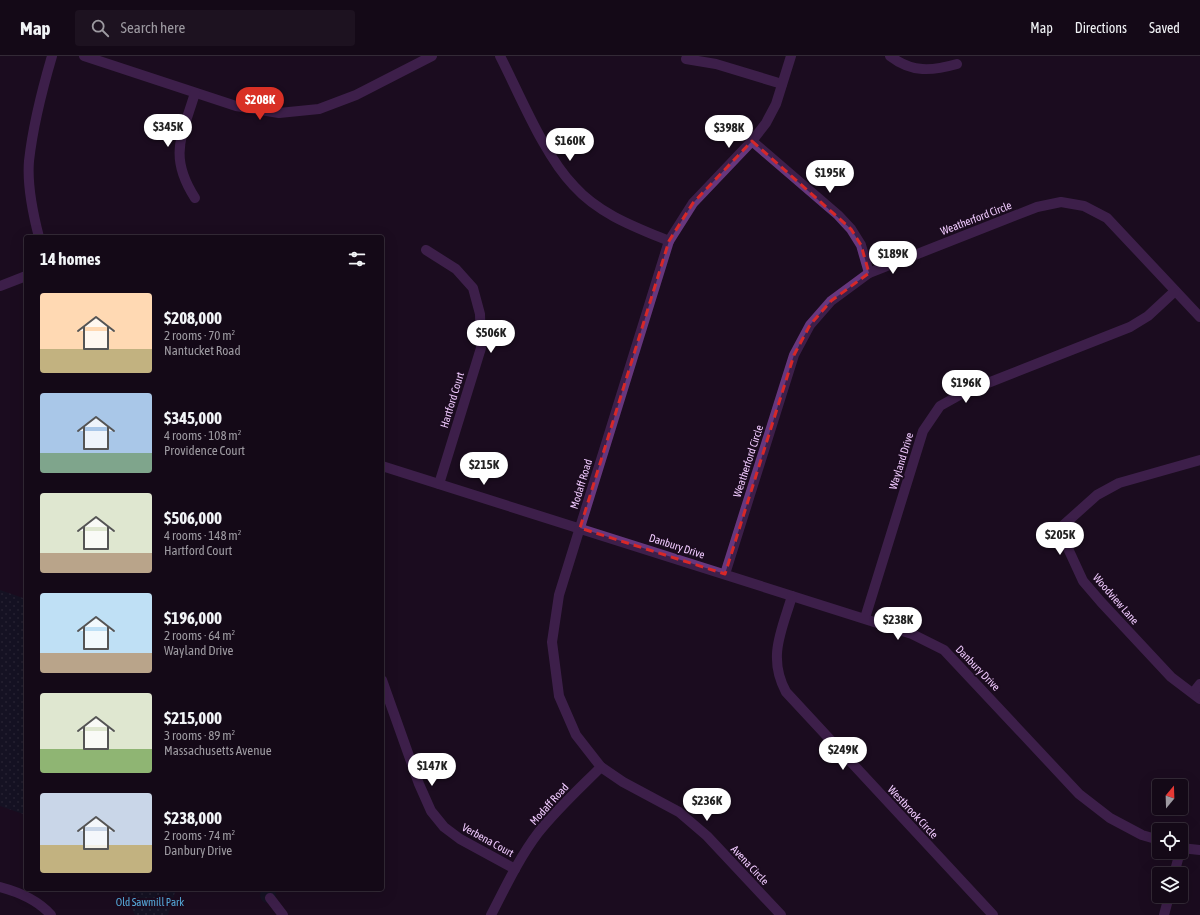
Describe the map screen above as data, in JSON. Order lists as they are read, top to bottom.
{
  "streets": {
    "street": [
      "Weatherford Circle",
      "Hartford Court",
      "Wayland Drive",
      "Modaff Road",
      "Danbury Drive",
      "Woodview Lane",
      "Westbrook Circle",
      "Verbena Court",
      "Avena Circle"
    ]
  },
  "crossings": [
    ["Weatherford Circle", "Wayland Drive"],
    ["Weatherford Circle", "Danbury Drive"],
    ["Hartford Court", "Danbury Drive"],
    ["Wayland Drive", "Danbury Drive"],
    ["Modaff Road", "Danbury Drive"],
    ["Modaff Road", "Verbena Court"],
    ["Modaff Road", "Avena Circle"],
    ["Danbury Drive", "Westbrook Circle"]
  ],
  "parks": ["Old Sawmill Park"],
  "north": "top",
  "page": {
    "header": "Map",
    "search": "Search here",
    "nav": ["Map", "Directions", "Saved"],
    "price": [
      "$208K",
      "$345K",
      "$398K",
      "$160K",
      "$195K",
      "$189K",
      "$506K",
      "$196K",
      "$215K",
      "$205K",
      "$238K",
      "$249K",
      "$147K",
      "$236K"
    ],
    "heading": "14 homes",
    "list": [
      {
        "name": "$208,000",
        "note": "2 rooms · 70 m² · Nantucket Road"
      },
      {
        "name": "$345,000",
        "note": "4 rooms · 108 m² · Providence Court"
      },
      {
        "name": "$506,000",
        "note": "4 rooms · 148 m² · Hartford Court"
      },
      {
        "name": "$196,000",
        "note": "2 rooms · 64 m² · Wayland Drive"
      },
      {
        "name": "$215,000",
        "note": "3 rooms · 89 m² · Massachusetts Avenue"
      },
      {
        "name": "$238,000",
        "note": "2 rooms · 74 m² · Danbury Drive"
      }
    ]
  }
}
